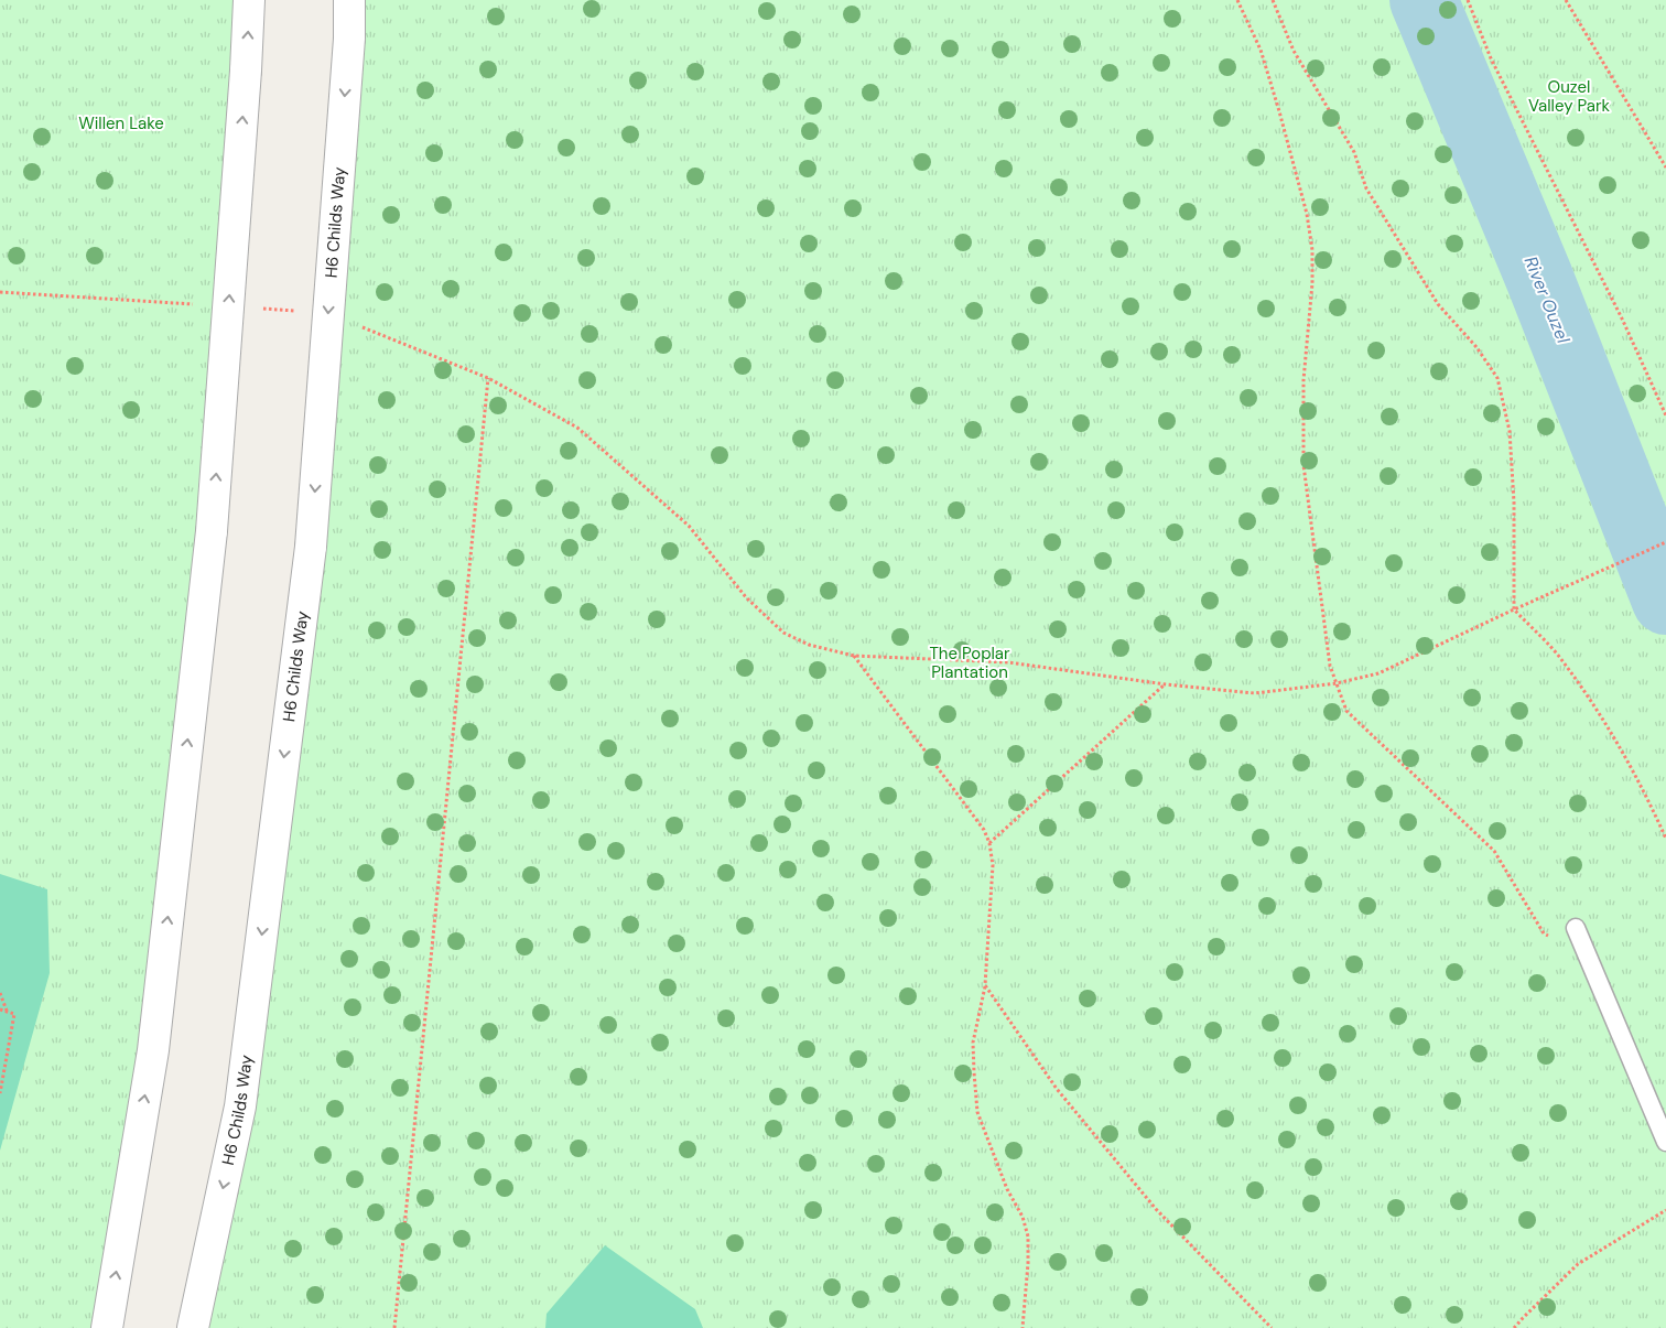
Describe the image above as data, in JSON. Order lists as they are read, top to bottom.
{
  "streets": {
    "street": ["H6 Childs Way"]
  },
  "water": ["River Ouzel"],
  "parks": ["Ouzel Valley Park", "Willen Lake", "The Poplar Plantation"]
}
